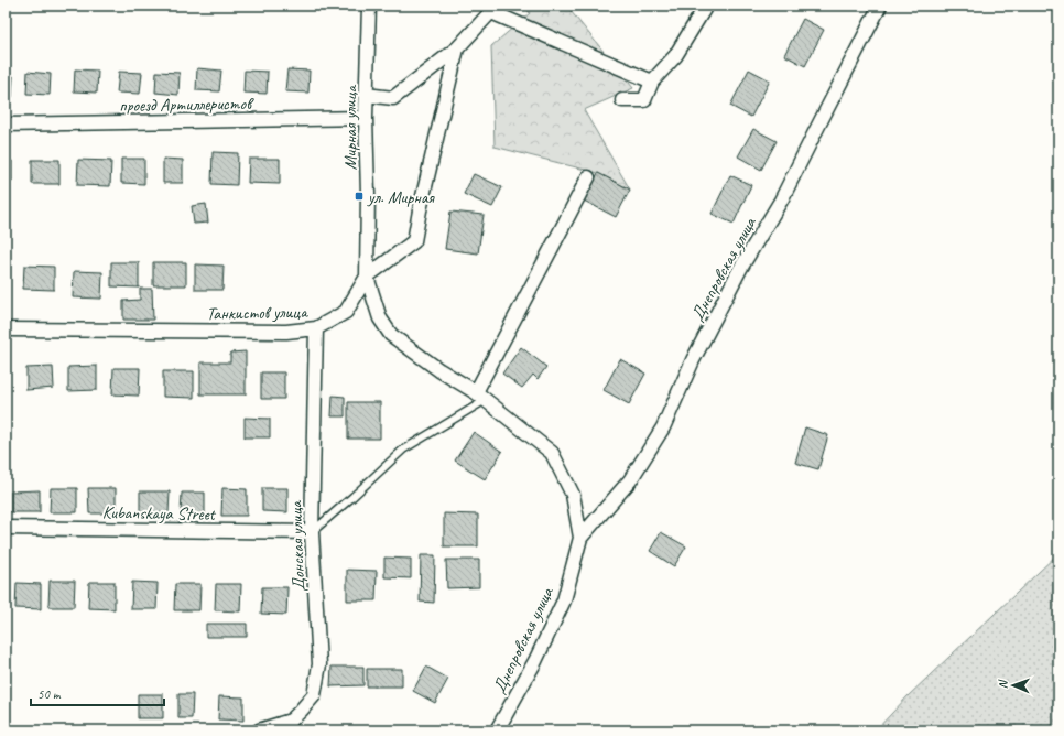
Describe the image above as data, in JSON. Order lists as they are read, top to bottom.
{
  "streets": {
    "street": [
      "проезд Артиллеристов",
      "Мирная улица",
      "Днепровская улица",
      "Танкистов улица",
      "Kubanskaya Street",
      "Донская улица"
    ]
  },
  "crossings": [
    ["проезд Артиллеристов", "Мирная улица"],
    ["Мирная улица", "Танкистов улица"],
    ["Танкистов улица", "Донская улица"],
    ["Kubanskaya Street", "Донская улица"]
  ],
  "places": {
    "transit": ["ул. Мирная"]
  },
  "scale_bar": "50 m",
  "north": "left"
}
